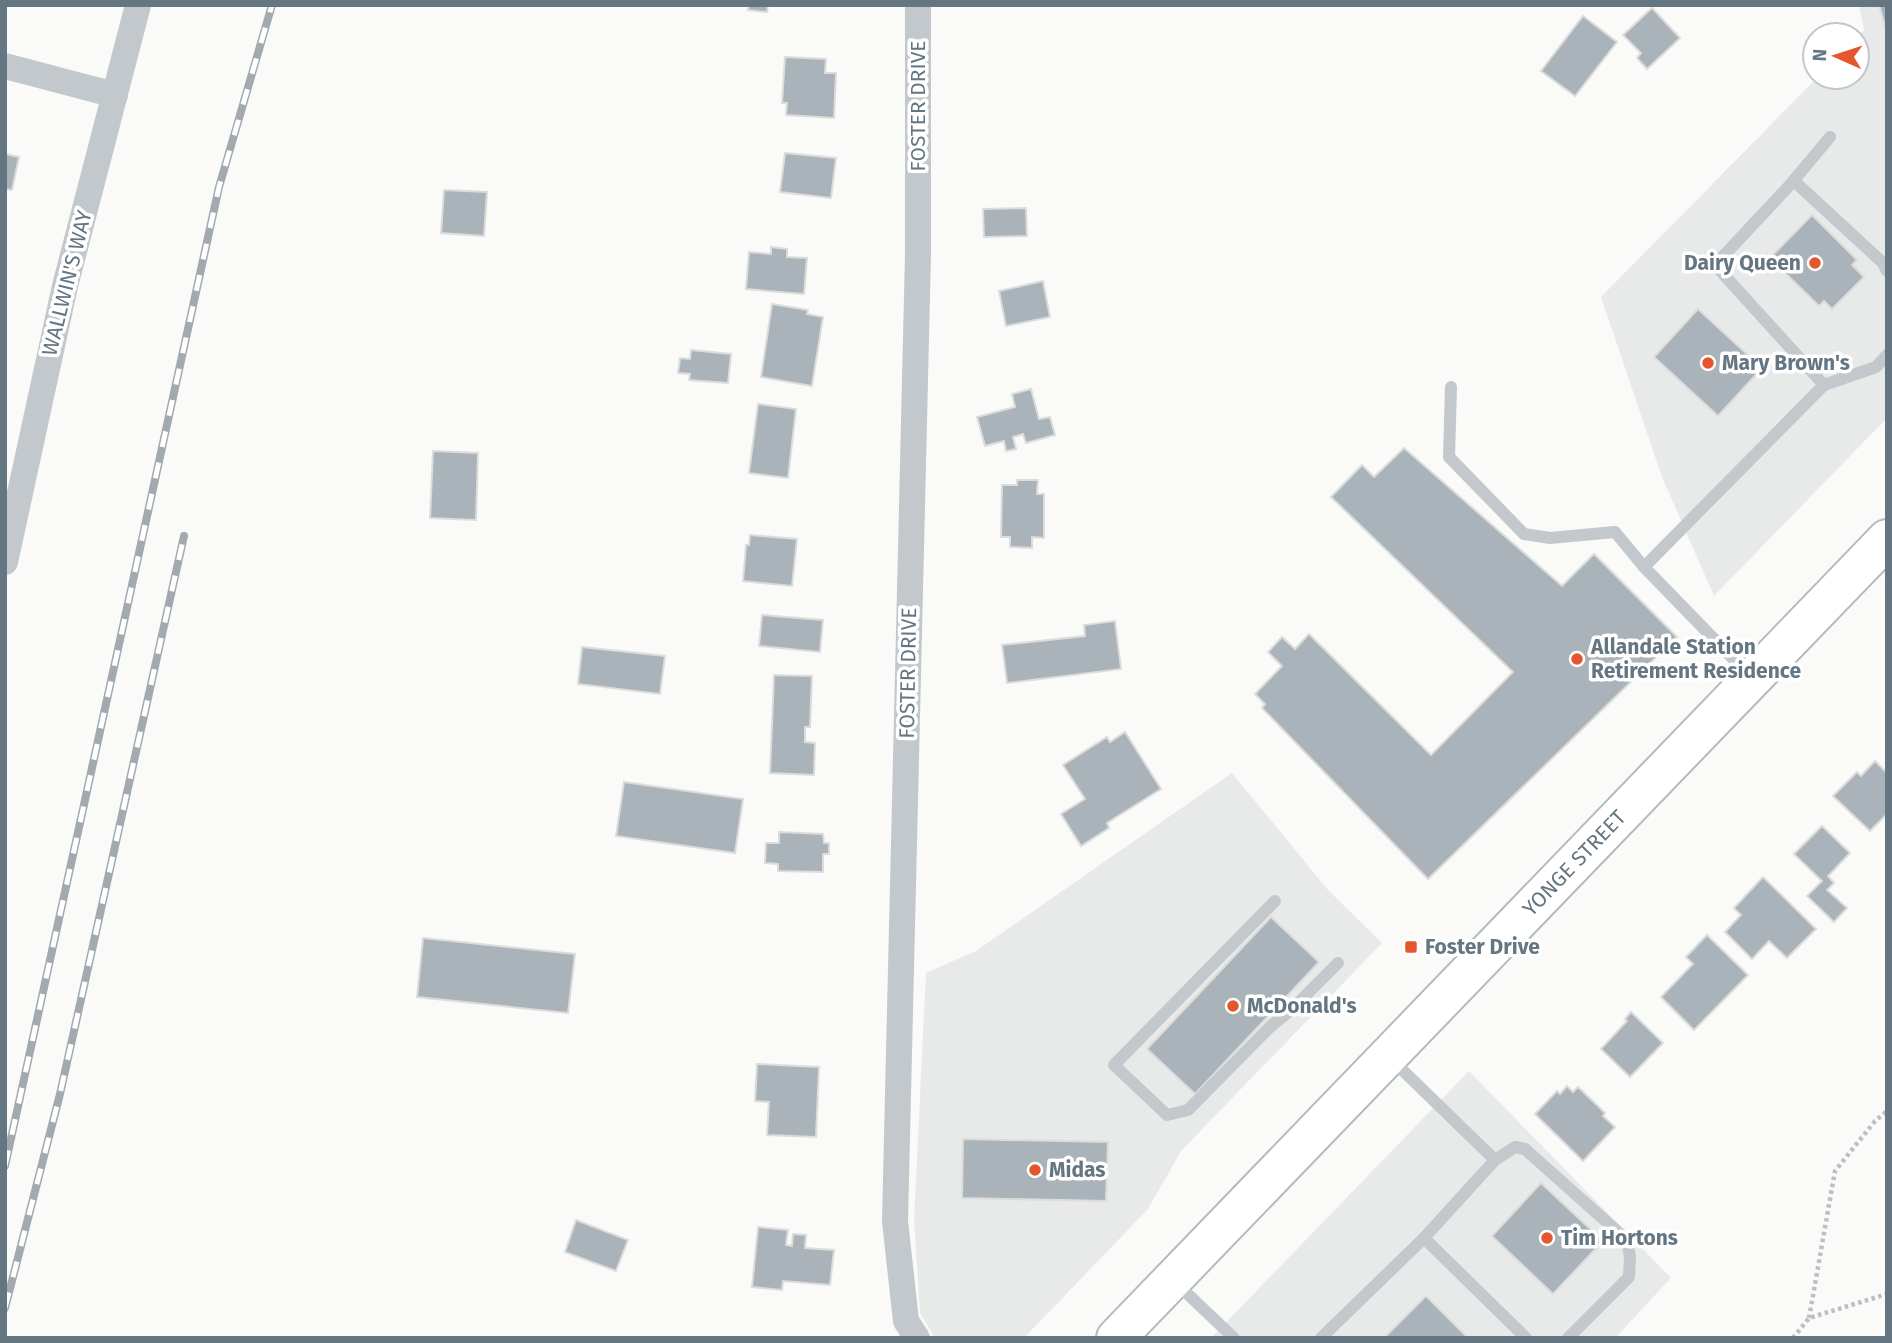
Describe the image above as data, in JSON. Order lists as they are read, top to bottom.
{
  "streets": {
    "main road": ["YONGE STREET"],
    "street": ["FOSTER DRIVE", "WALLWIN'S WAY"]
  },
  "places": {
    "other": [
      "Dairy Queen",
      "Mary Brown's",
      "Allandale Station Retirement Residence",
      "McDonald's",
      "Midas",
      "Tim Hortons"
    ],
    "transit": ["Foster Drive"]
  },
  "north": "left"
}
